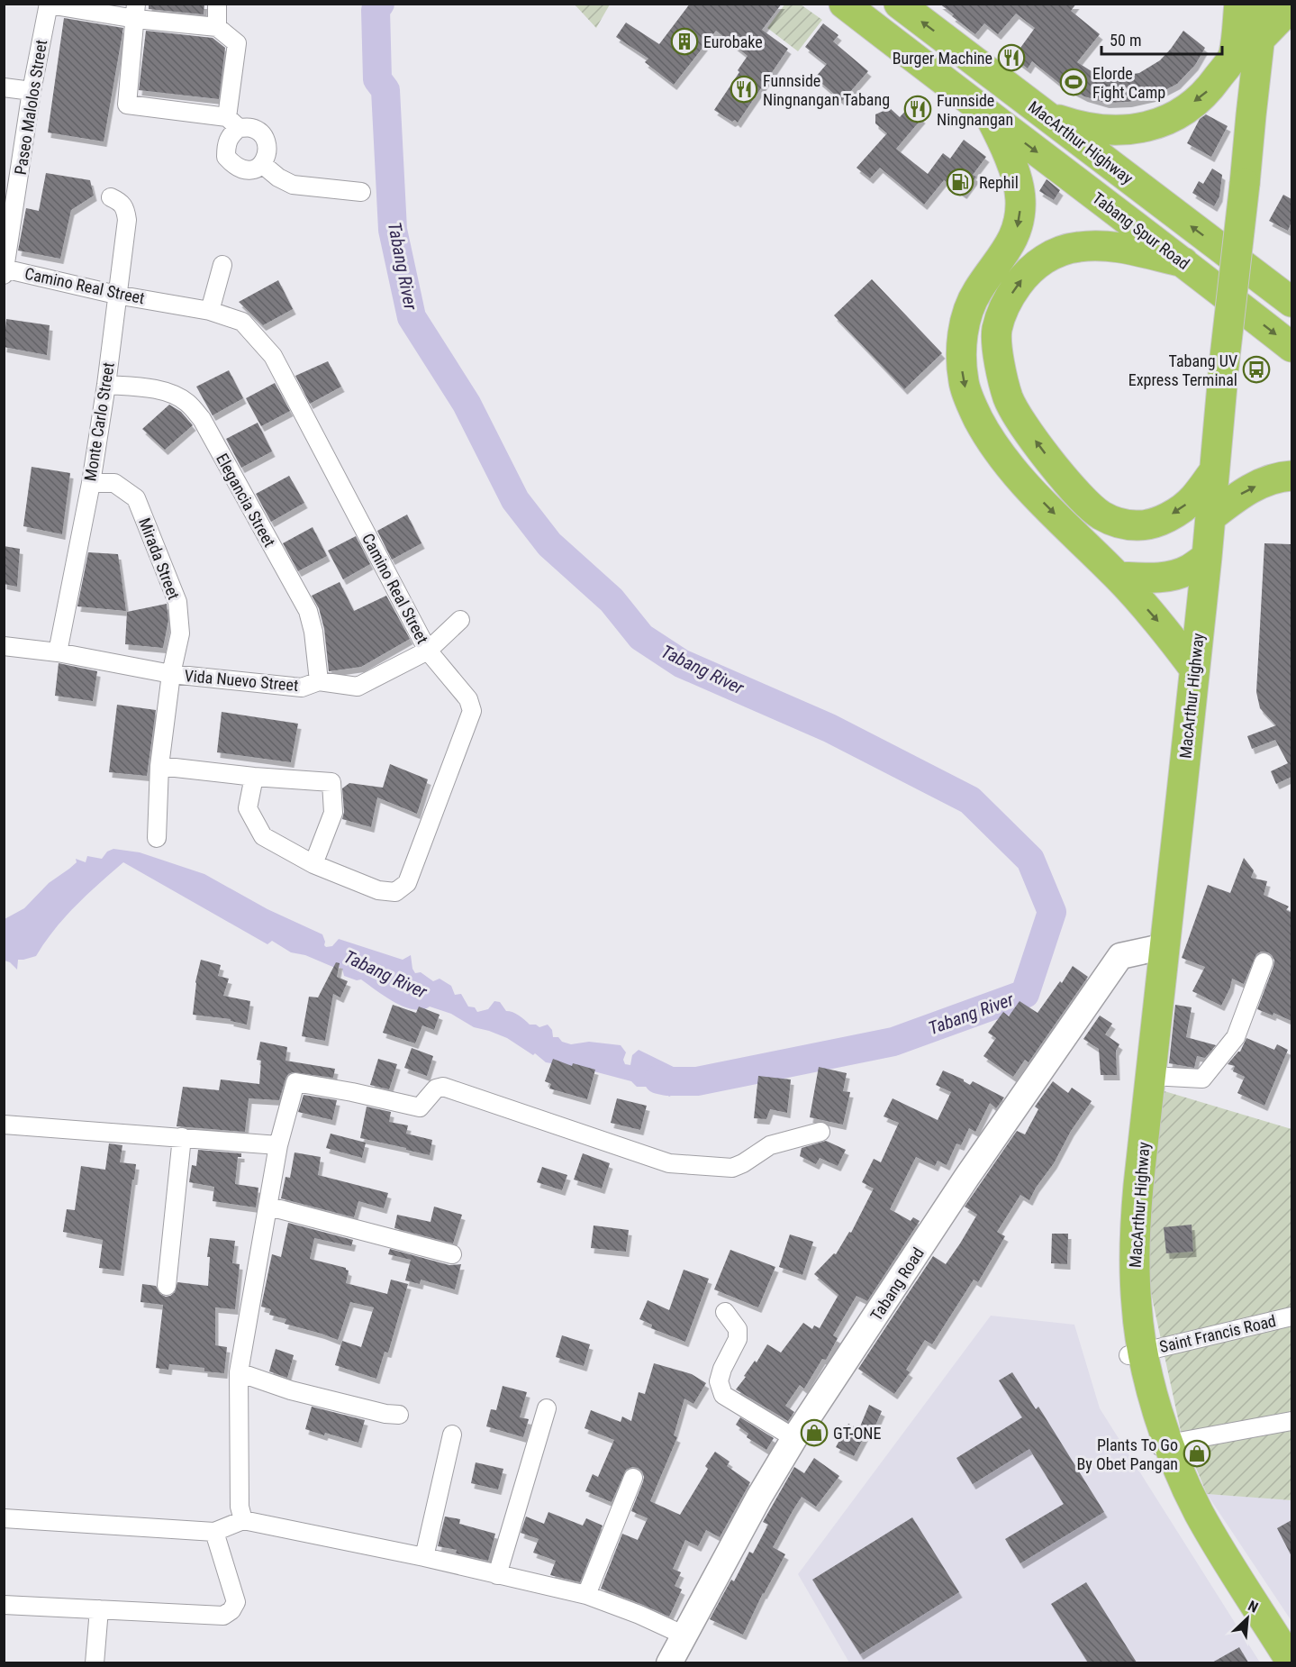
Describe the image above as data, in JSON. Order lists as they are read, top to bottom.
{
  "streets": {
    "highway": ["MacArthur Highway", "Tabang Spur Road"],
    "main road": ["Tabang Road"],
    "street": [
      "Paseo Malolos Street",
      "Camino Real Street",
      "Monte Carlo Street",
      "Elegancia Street",
      "Mirada Street",
      "Vida Nuevo Street",
      "Saint Francis Road"
    ]
  },
  "crossings": [
    ["Paseo Malolos Street", "Camino Real Street"],
    ["MacArthur Highway", "Tabang Road"],
    ["MacArthur Highway", "Saint Francis Road"],
    ["Camino Real Street", "Monte Carlo Street"],
    ["Camino Real Street", "Vida Nuevo Street"],
    ["Monte Carlo Street", "Elegancia Street"],
    ["Monte Carlo Street", "Mirada Street"],
    ["Monte Carlo Street", "Vida Nuevo Street"],
    ["Elegancia Street", "Vida Nuevo Street"],
    ["Mirada Street", "Vida Nuevo Street"]
  ],
  "one_way": ["Tabang Spur Road"],
  "water": ["Tabang River"],
  "places": {
    "building": ["Eurobake"],
    "restaurant": ["Burger Machine", "Funnside Ningnangan Tabang", "Funnside Ningnangan"],
    "sports": ["Elorde Fight Camp"],
    "fuel station": ["Rephil"],
    "bus stop": ["Tabang UV Express Terminal"],
    "shop": ["GT-ONE", "Plants To Go By Obet Pangan"]
  },
  "scale_bar": "50 m",
  "north": "top right"
}
